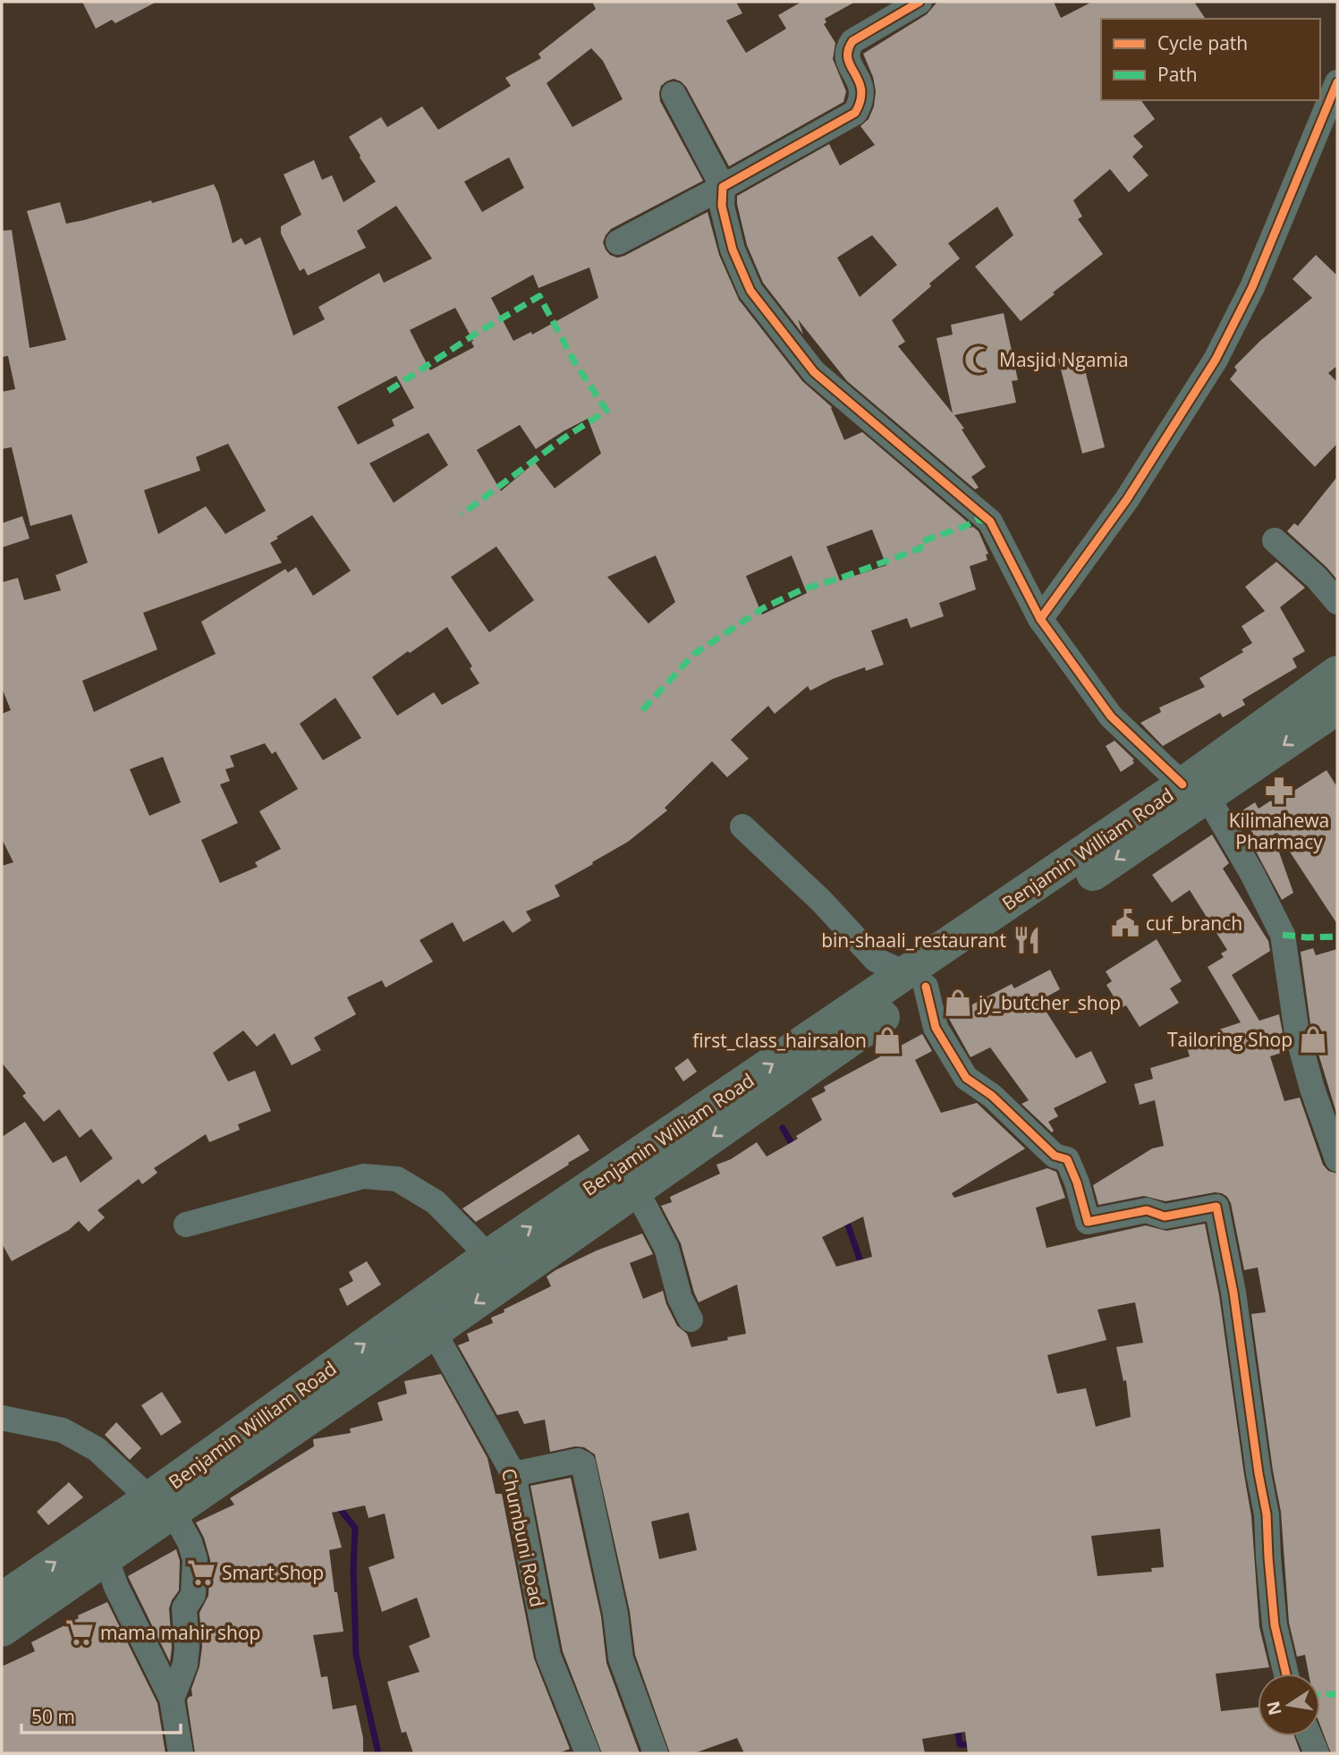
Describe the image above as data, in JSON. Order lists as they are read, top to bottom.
{
  "streets": {
    "main road": ["Benjamin William Road"],
    "street": ["Chumbuni Road"]
  },
  "crossings": [
    ["Benjamin William Road", "Chumbuni Road"]
  ],
  "places": {
    "mosque": ["Masjid Ngamia"],
    "pharmacy": ["Kilimahewa Pharmacy"],
    "public building": ["cuf_branch"],
    "restaurant": ["bin-shaali_restaurant"],
    "shop": ["jy_butcher_shop", "Tailoring Shop", "first_class_hairsalon"],
    "supermarket": ["Smart Shop", "mama mahir shop"]
  },
  "legend": ["Cycle path", "Path"],
  "scale_bar": "50 m",
  "north": "left"
}
